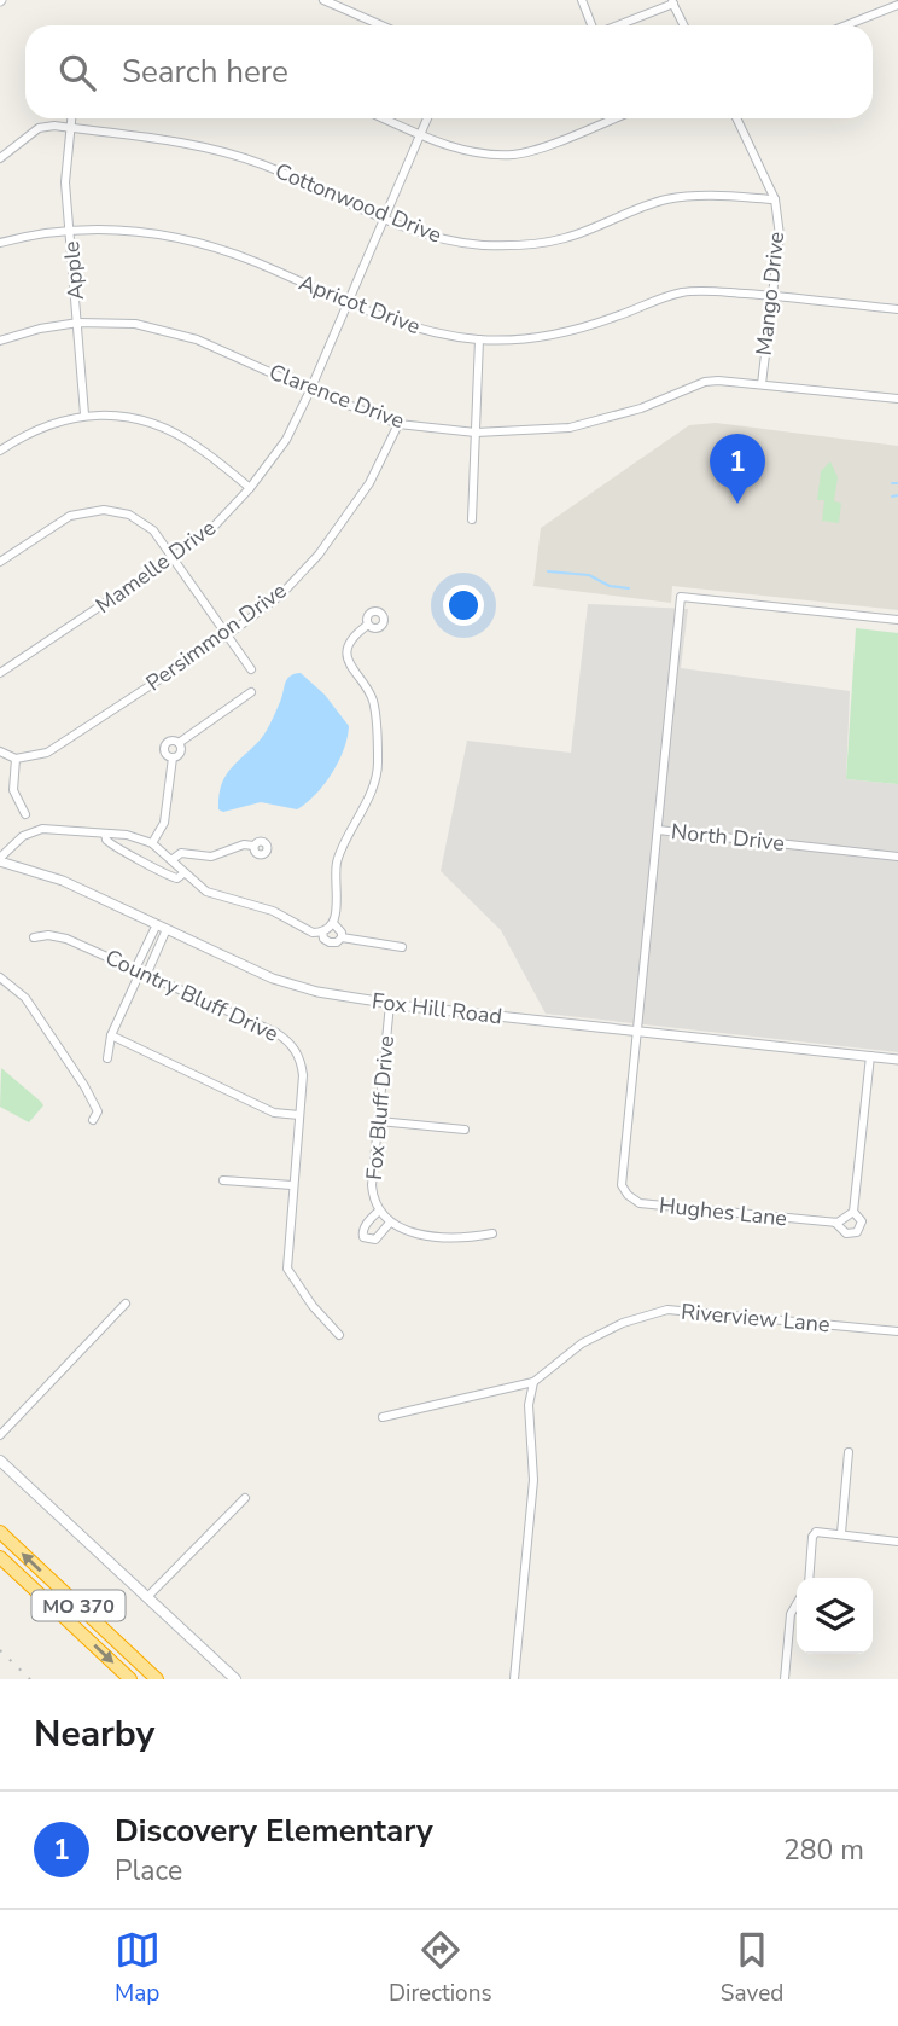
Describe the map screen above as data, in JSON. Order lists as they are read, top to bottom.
{
  "streets": {
    "highway": ["MO 370"],
    "street": [
      "Cottonwood Drive",
      "Apple",
      "Mango Drive",
      "Apricot Drive",
      "Clarence Drive",
      "Mamelle Drive",
      "Persimmon Drive",
      "North Drive",
      "Country Bluff Drive",
      "Fox Hill Road",
      "Fox Bluff Drive",
      "Hughes Lane",
      "Riverview Lane"
    ]
  },
  "crossings": [
    ["Cottonwood Drive", "Apple"],
    ["Cottonwood Drive", "Mango Drive"],
    ["Cottonwood Drive", "Mamelle Drive"],
    ["Apple", "Apricot Drive"],
    ["Apple", "Clarence Drive"],
    ["Mango Drive", "Apricot Drive"],
    ["Mango Drive", "Clarence Drive"],
    ["Apricot Drive", "Mamelle Drive"],
    ["Clarence Drive", "Mamelle Drive"],
    ["Clarence Drive", "Persimmon Drive"],
    ["North Drive", "Fox Hill Road"],
    ["North Drive", "Hughes Lane"],
    ["Fox Hill Road", "Fox Bluff Drive"],
    ["Fox Hill Road", "Hughes Lane"]
  ],
  "page": {
    "search": "Search here",
    "pins": "1",
    "heading": "Nearby",
    "list": [
      {
        "mark": "1",
        "name": "Discovery Elementary",
        "note": "Place",
        "value": "280 m"
      }
    ],
    "nav": ["Map", "Directions", "Saved"]
  }
}
